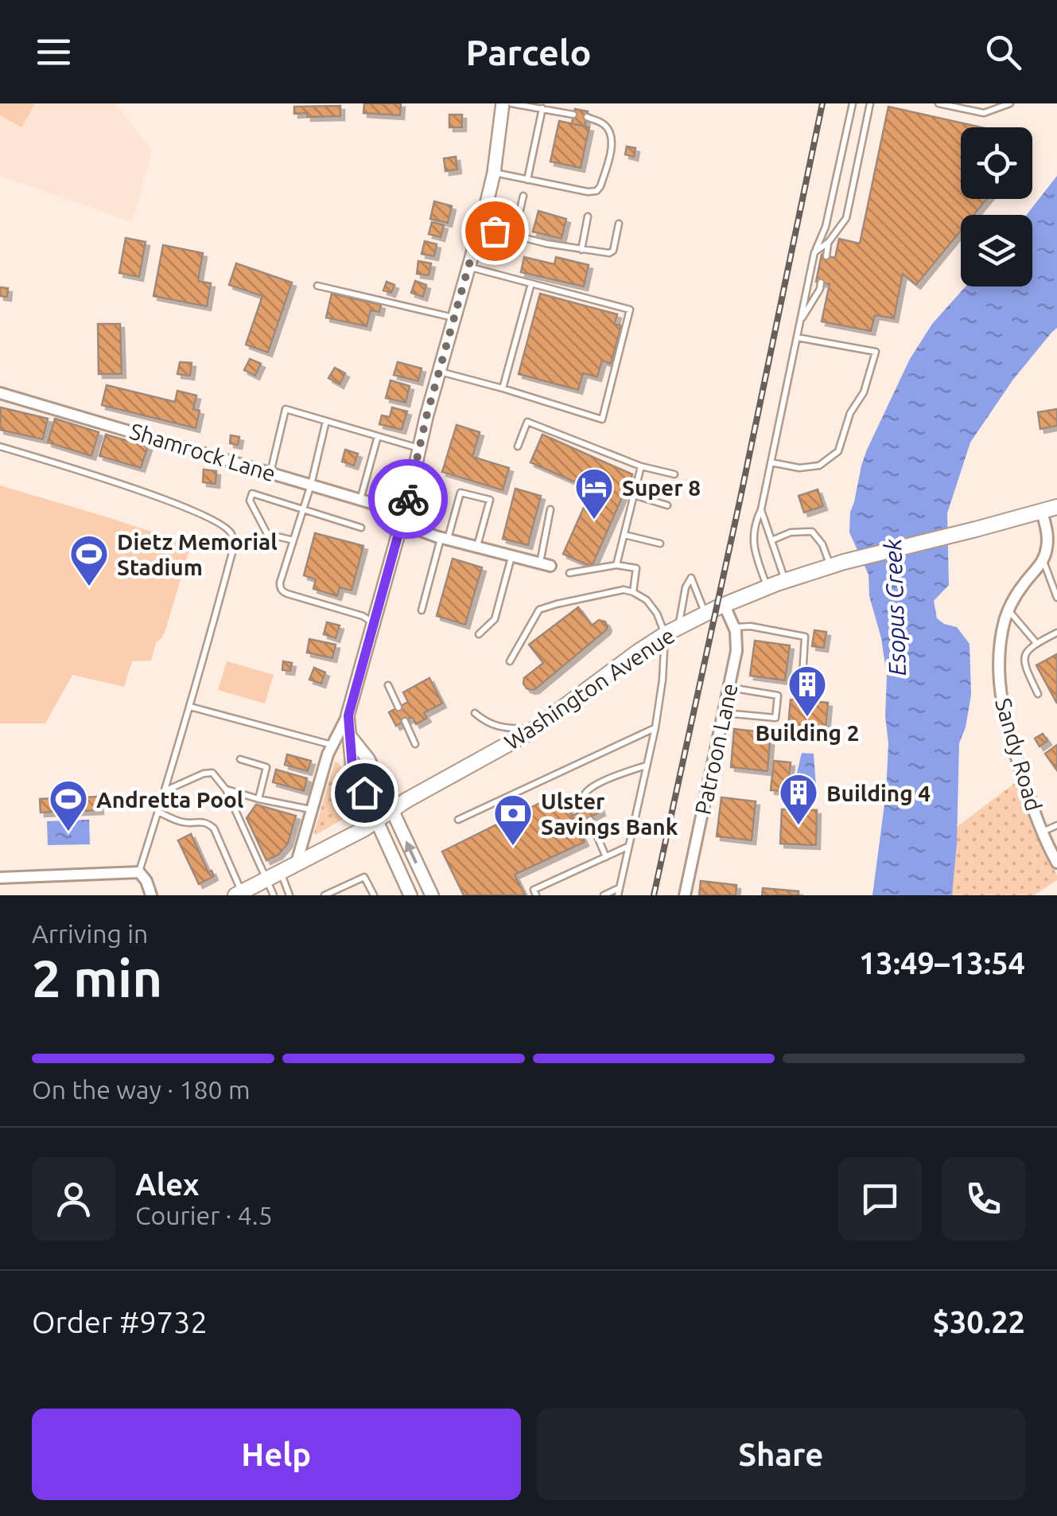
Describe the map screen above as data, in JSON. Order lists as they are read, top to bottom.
{
  "streets": {
    "main road": ["Washington Avenue"],
    "street": ["Shamrock Lane", "Patroon Lane", "Sandy Road"]
  },
  "crossings": [
    ["Washington Avenue", "Patroon Lane"]
  ],
  "water": ["Esopus Creek"],
  "places": {
    "hotel": ["Super 8"],
    "sports": ["Dietz Memorial Stadium", "Andretta Pool"],
    "building": ["Building 2", "Building 4"],
    "bank": ["Ulster Savings Bank"]
  },
  "page": {
    "header": "Parcelo",
    "heading": ["2 min", "Arriving in", "13:49–13:54"],
    "panel": [
      "Alex",
      "Courier · 4.5",
      "Order #9732",
      "$30.22"
    ],
    "bar": "On the way · 180 m",
    "buttons": ["Help", "Share"]
  }
}
